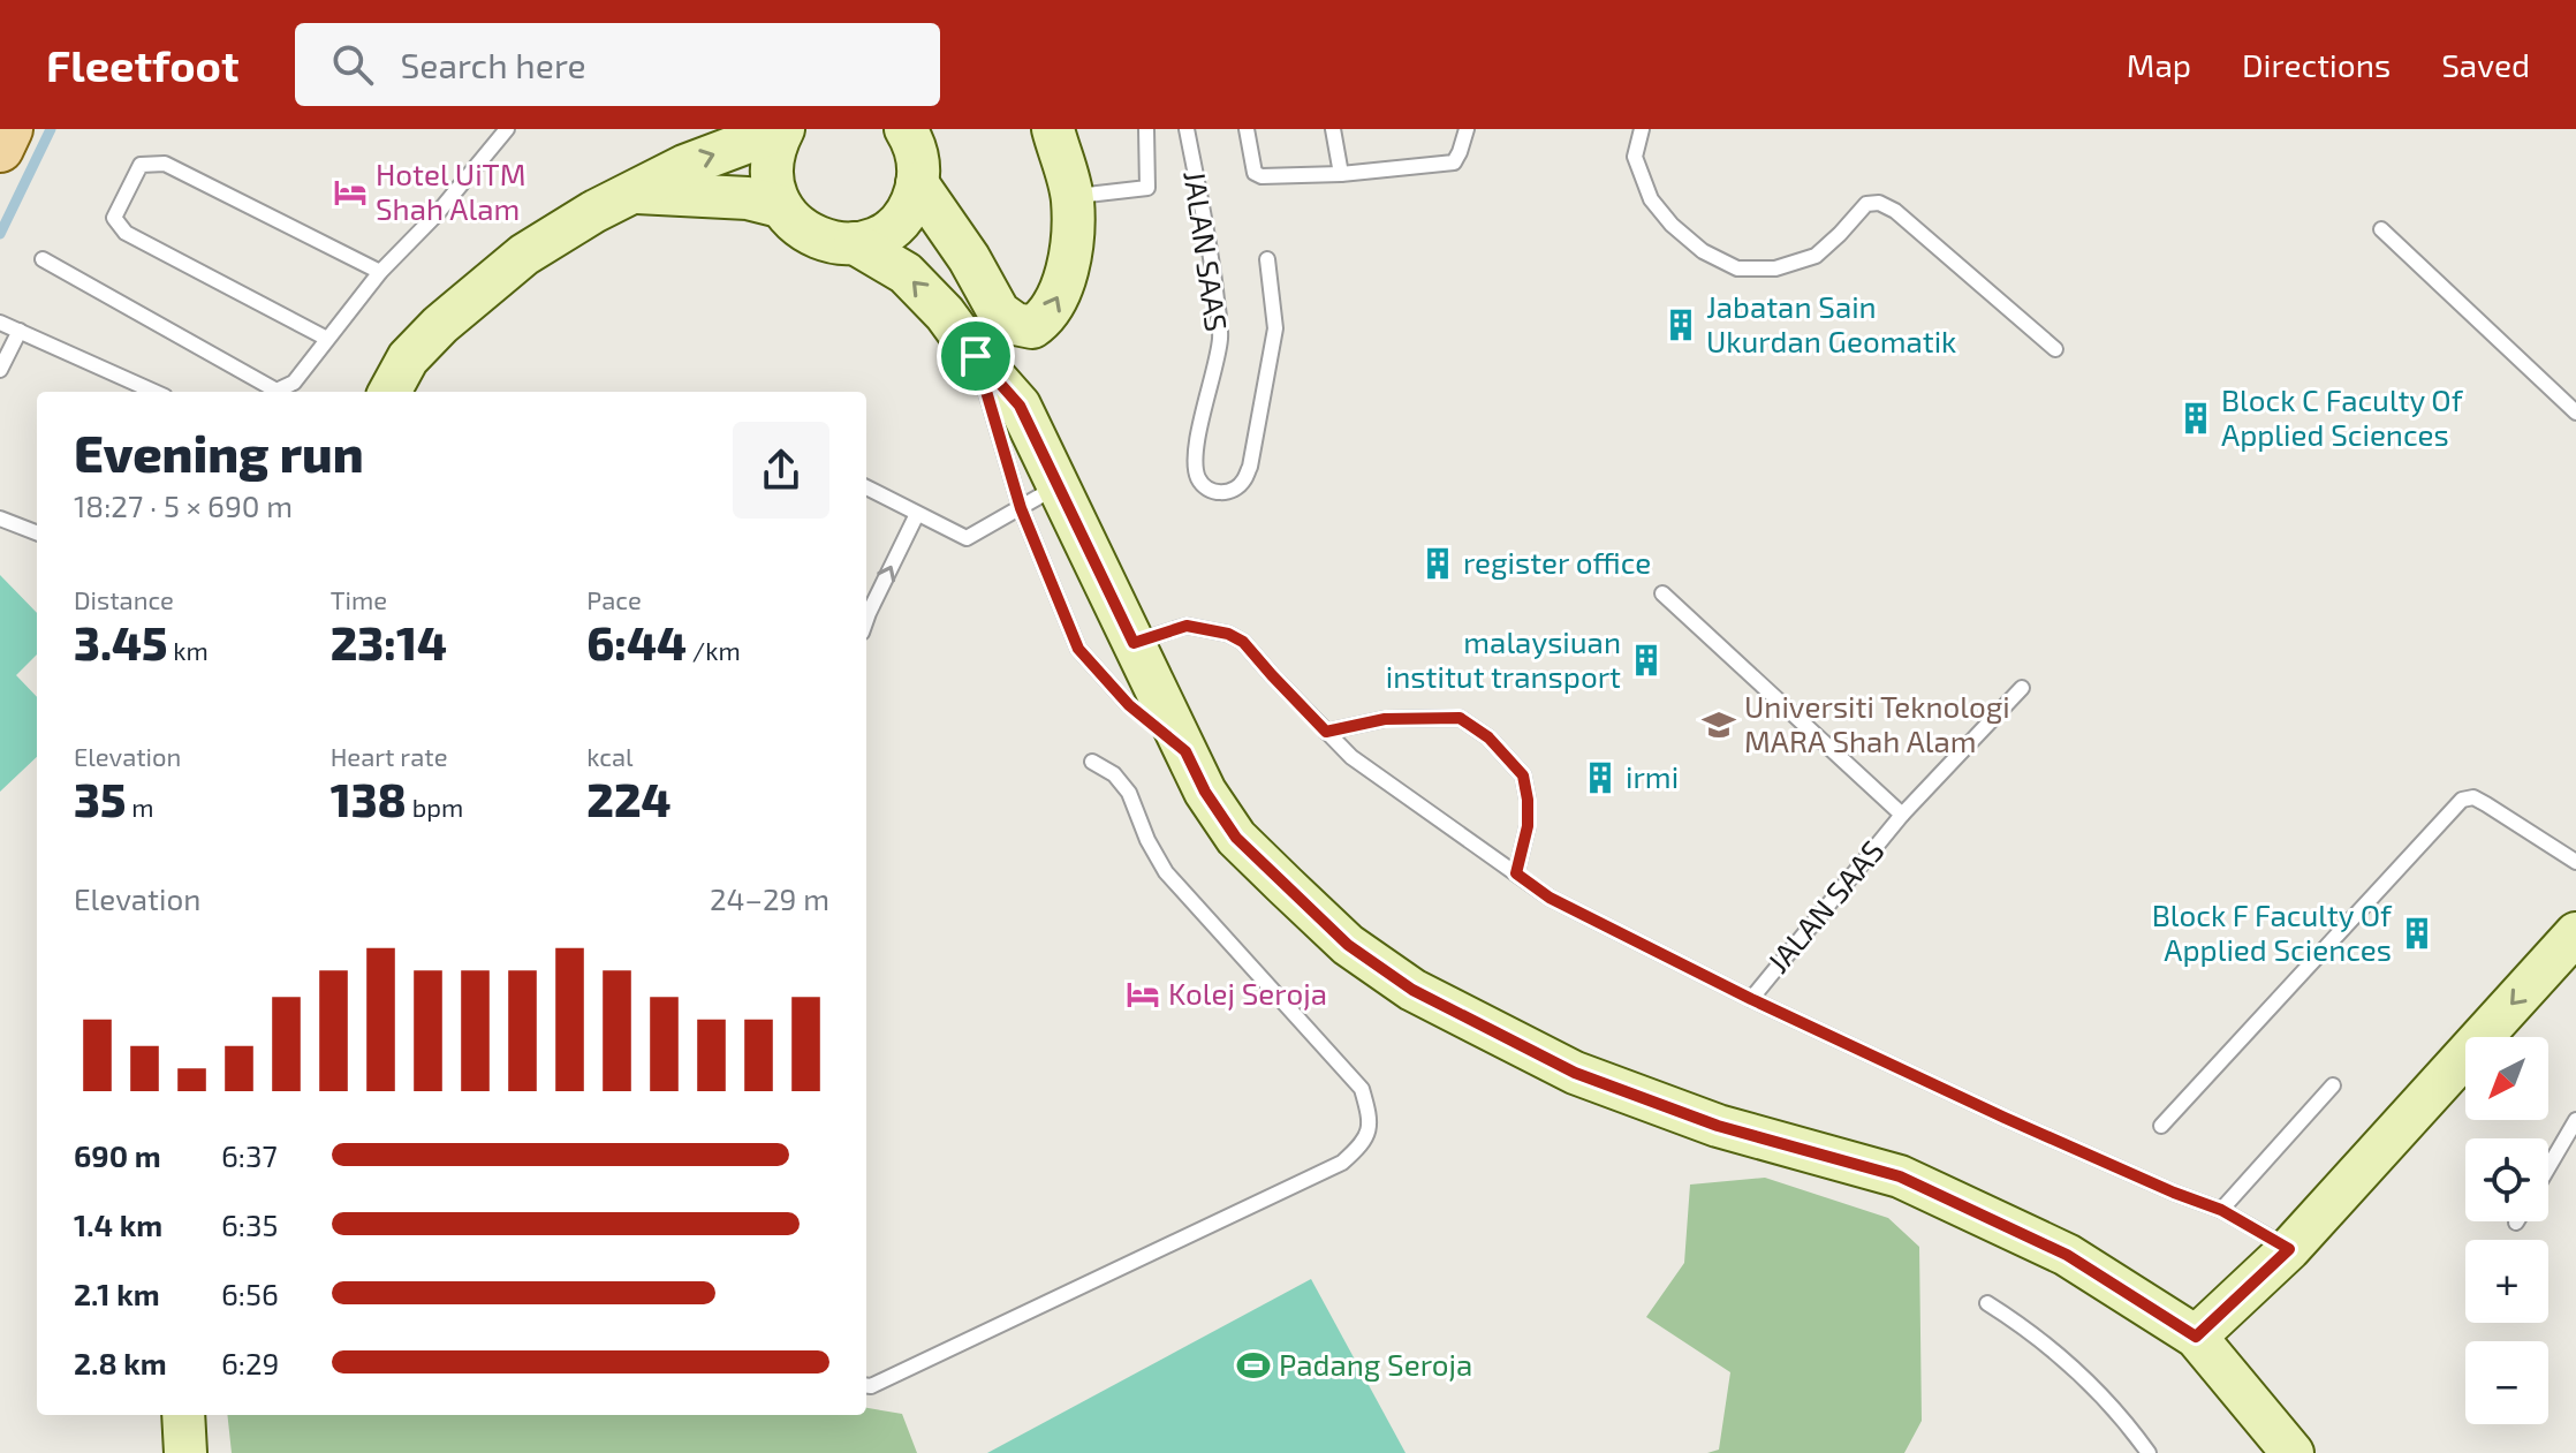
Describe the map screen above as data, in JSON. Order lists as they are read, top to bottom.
{
  "streets": {
    "lane": ["JALAN SAAS"]
  },
  "places": {
    "hotel": ["Hotel UiTM Shah Alam", "Kolej Seroja"],
    "building": [
      "Jabatan Sain Ukurdan Geomatik",
      "Block C Faculty Of Applied Sciences",
      "register office",
      "malaysiuan institut transport",
      "irmi",
      "Block F Faculty Of Applied Sciences"
    ],
    "school or university": ["Universiti Teknologi MARA Shah Alam"],
    "sports": ["Padang Seroja"]
  },
  "north": "bottom left",
  "page": {
    "header": "Fleetfoot",
    "search": "Search here",
    "nav": ["Map", "Directions", "Saved"],
    "heading": ["Evening run", "18:27 · 5 × 690 m"],
    "stats": [
      ["Distance", "3.45 km"],
      ["Time", "23:14"],
      ["Pace", "6:44 /km"],
      ["Elevation", "35 m"],
      ["Heart rate", "138 bpm"],
      ["kcal", "224"]
    ],
    "chart": ["Elevation", "24–29 m"],
    "map_buttons": ["+", "−"],
    "list": [
      {
        "name": "690 m",
        "note": "6:37"
      },
      {
        "name": "1.4 km",
        "note": "6:35"
      },
      {
        "name": "2.1 km",
        "note": "6:56"
      },
      {
        "name": "2.8 km",
        "note": "6:29"
      }
    ]
  }
}
